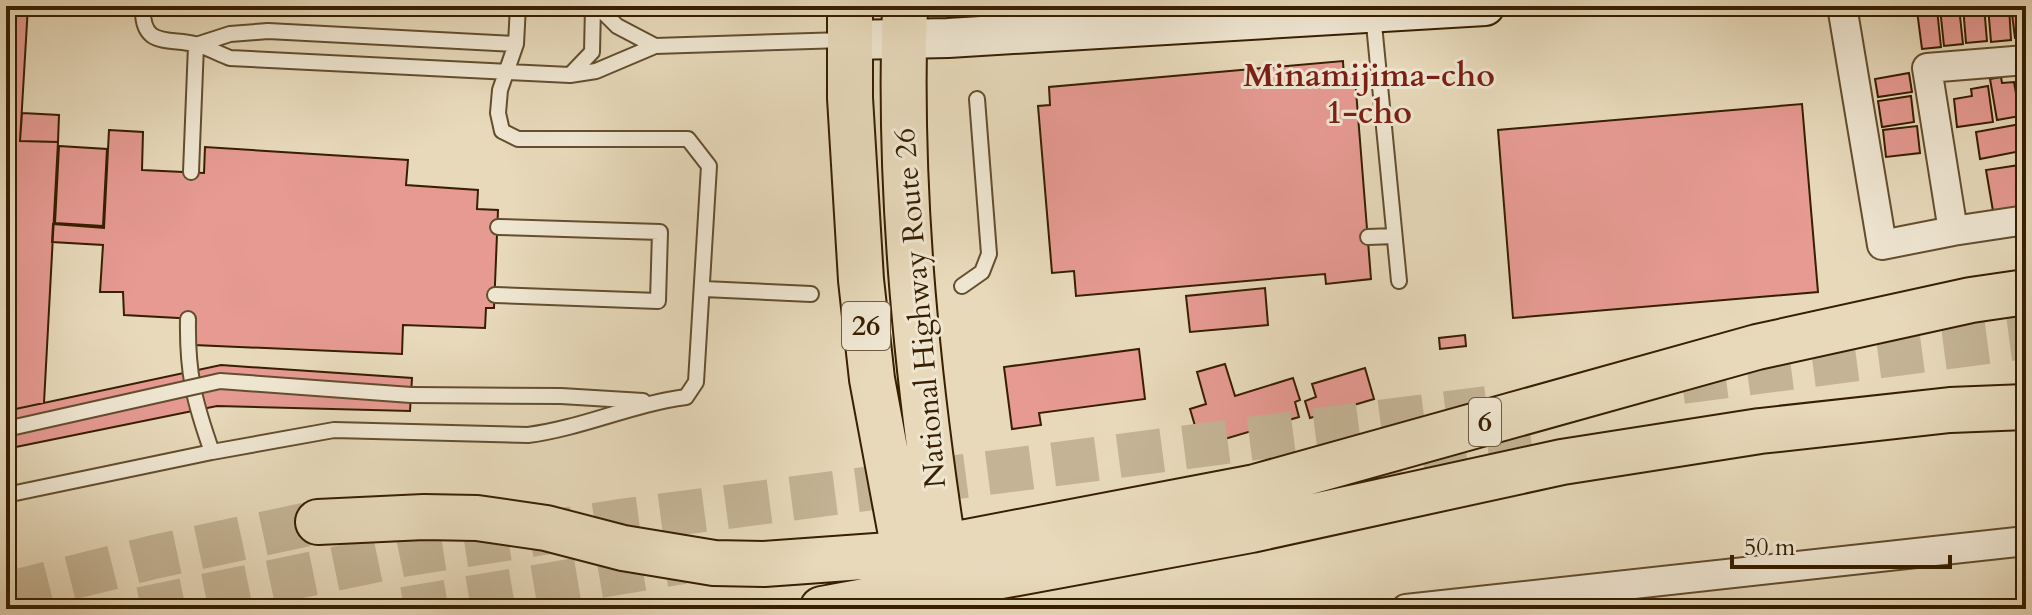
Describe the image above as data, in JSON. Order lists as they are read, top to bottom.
{
  "streets": {
    "highway": ["National Highway Route 26", "26", "6"]
  },
  "crossings": [
    ["National Highway Route 26", "6"]
  ],
  "districts": ["Minamijima-cho 1-cho"],
  "scale_bar": "50 m"
}
